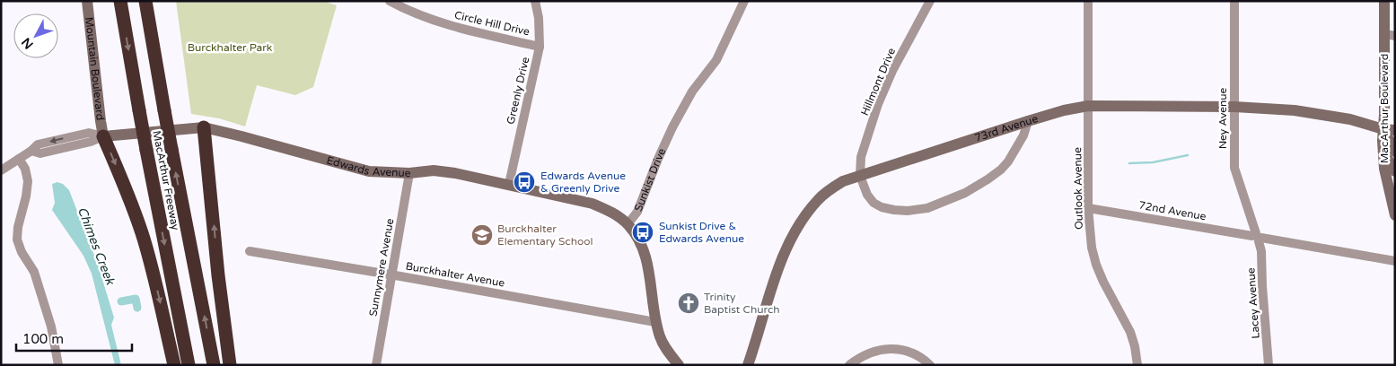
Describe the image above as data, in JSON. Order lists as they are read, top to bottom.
{
  "streets": {
    "highway": ["MacArthur Freeway"],
    "main road": [
      "Mountain Boulevard",
      "MacArthur Boulevard",
      "73rd Avenue",
      "Edwards Avenue",
      "Sunkist Drive"
    ],
    "street": [
      "Circle Hill Drive",
      "Hillmont Drive",
      "Greenly Drive",
      "Ney Avenue",
      "Outlook Avenue",
      "72nd Avenue",
      "Sunnymere Avenue",
      "Burckhalter Avenue",
      "Lacey Avenue"
    ]
  },
  "crossings": [
    ["Circle Hill Drive", "Greenly Drive"],
    ["Mountain Boulevard", "Edwards Avenue"],
    ["Hillmont Drive", "73rd Avenue"],
    ["Greenly Drive", "Edwards Avenue"],
    ["MacArthur Boulevard", "73rd Avenue"],
    ["Ney Avenue", "73rd Avenue"],
    ["Ney Avenue", "72nd Avenue"],
    ["Ney Avenue", "Lacey Avenue"],
    ["73rd Avenue", "Outlook Avenue"],
    ["Edwards Avenue", "Sunkist Drive"],
    ["Edwards Avenue", "Sunnymere Avenue"],
    ["Sunkist Drive", "Burckhalter Avenue"],
    ["Outlook Avenue", "72nd Avenue"],
    ["72nd Avenue", "Lacey Avenue"],
    ["Sunnymere Avenue", "Burckhalter Avenue"]
  ],
  "water": ["Chimes Creek"],
  "parks": ["Burckhalter Park"],
  "places": {
    "bus stop": ["Edwards Avenue & Greenly Drive", "Sunkist Drive & Edwards Avenue"],
    "school or university": ["Burckhalter Elementary School"],
    "church": ["Trinity Baptist Church"]
  },
  "scale_bar": "100 m",
  "north": "bottom left"
}
